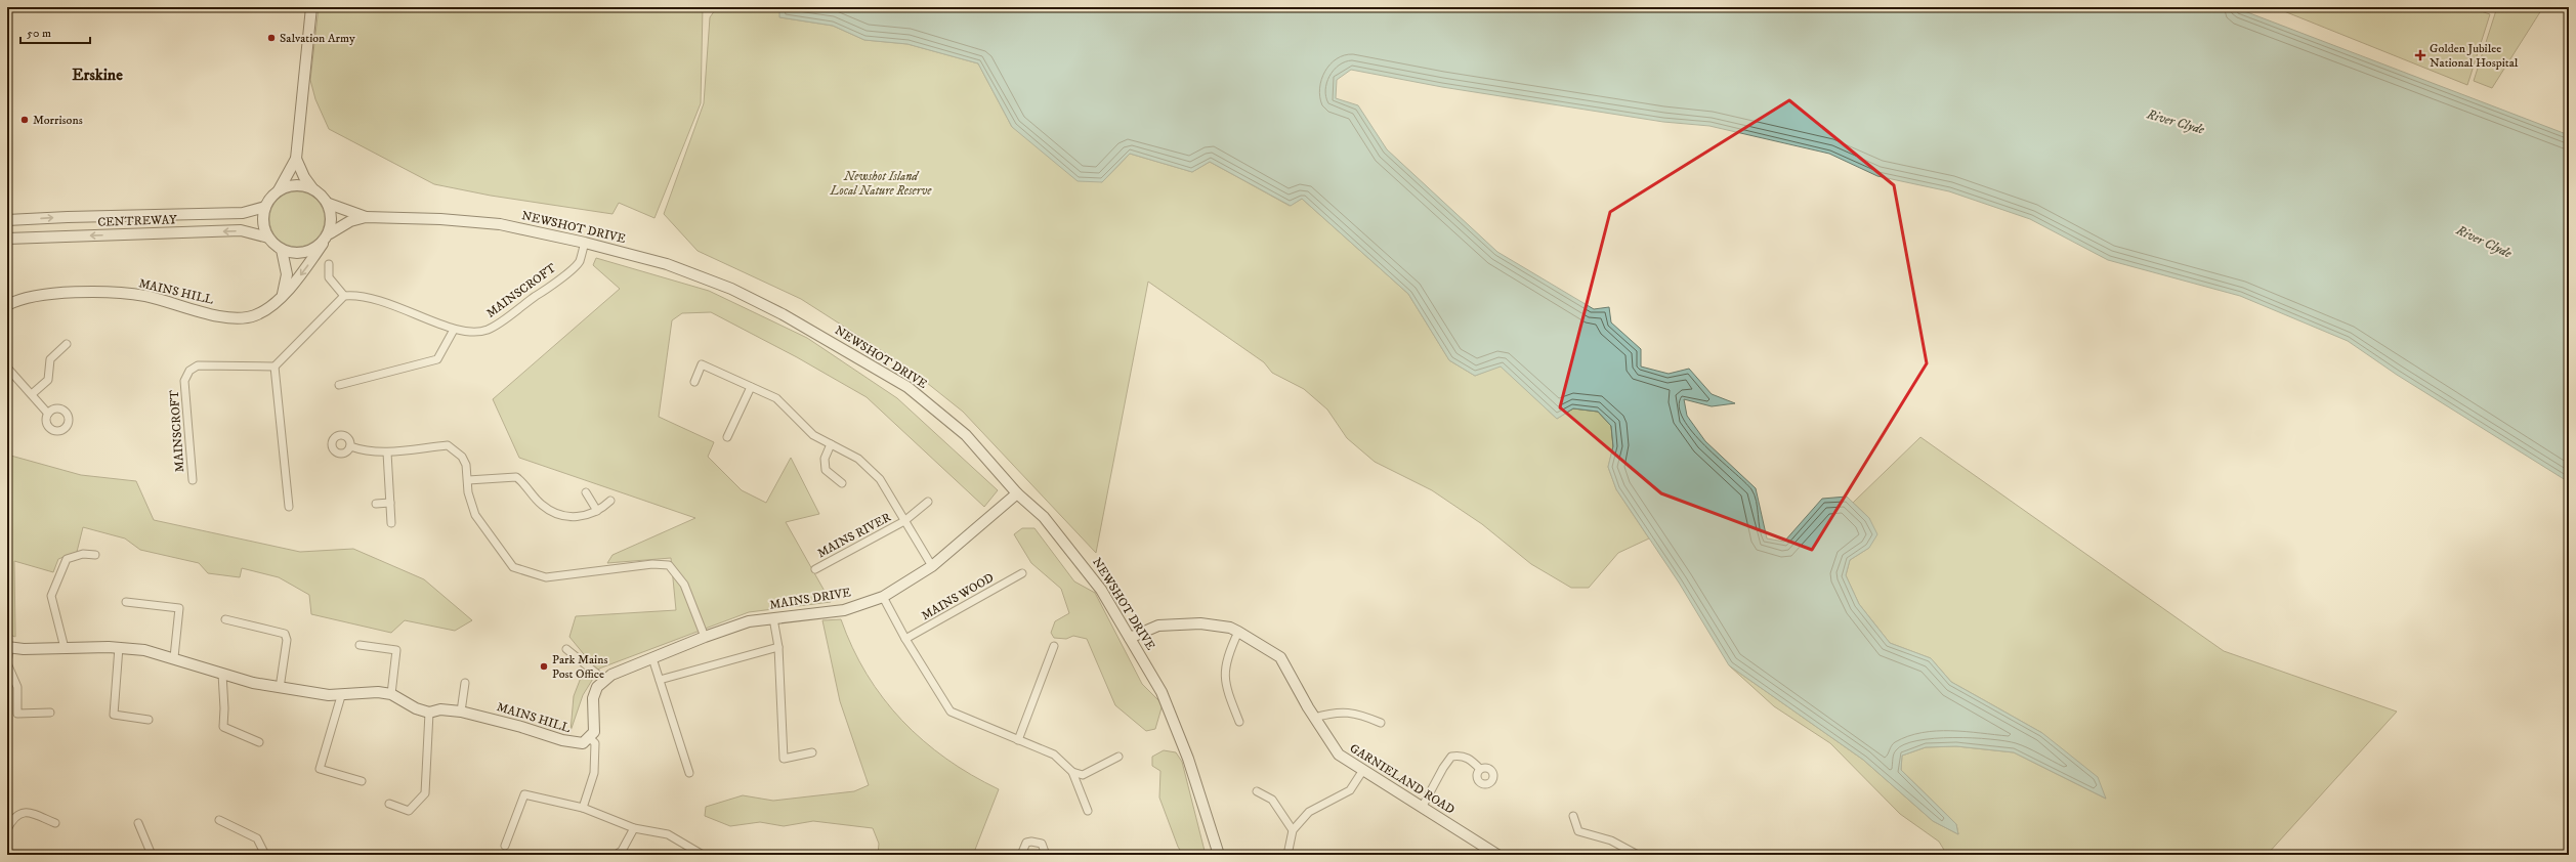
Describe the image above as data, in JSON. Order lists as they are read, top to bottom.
{
  "streets": {
    "street": [
      "CENTREWAY",
      "NEWSHOT DRIVE",
      "MAINSCROFT",
      "MAINS HILL",
      "MAINS RIVER",
      "MAINS WOOD",
      "MAINS DRIVE",
      "GARNIELAND ROAD"
    ]
  },
  "crossings": [
    ["CENTREWAY", "NEWSHOT DRIVE"],
    ["CENTREWAY", "MAINS HILL"],
    ["NEWSHOT DRIVE", "MAINSCROFT"],
    ["NEWSHOT DRIVE", "MAINS HILL"],
    ["NEWSHOT DRIVE", "MAINS DRIVE"],
    ["NEWSHOT DRIVE", "GARNIELAND ROAD"],
    ["MAINS RIVER", "MAINS DRIVE"]
  ],
  "districts": ["Erskine"],
  "water": ["River Clyde"],
  "parks": ["Newshot Island Local Nature Reserve"],
  "places": {
    "other": ["Salvation Army", "Morrisons", "Park Mains Post Office"],
    "health": ["Golden Jubilee National Hospital"]
  },
  "scale_bar": "50 m"
}
